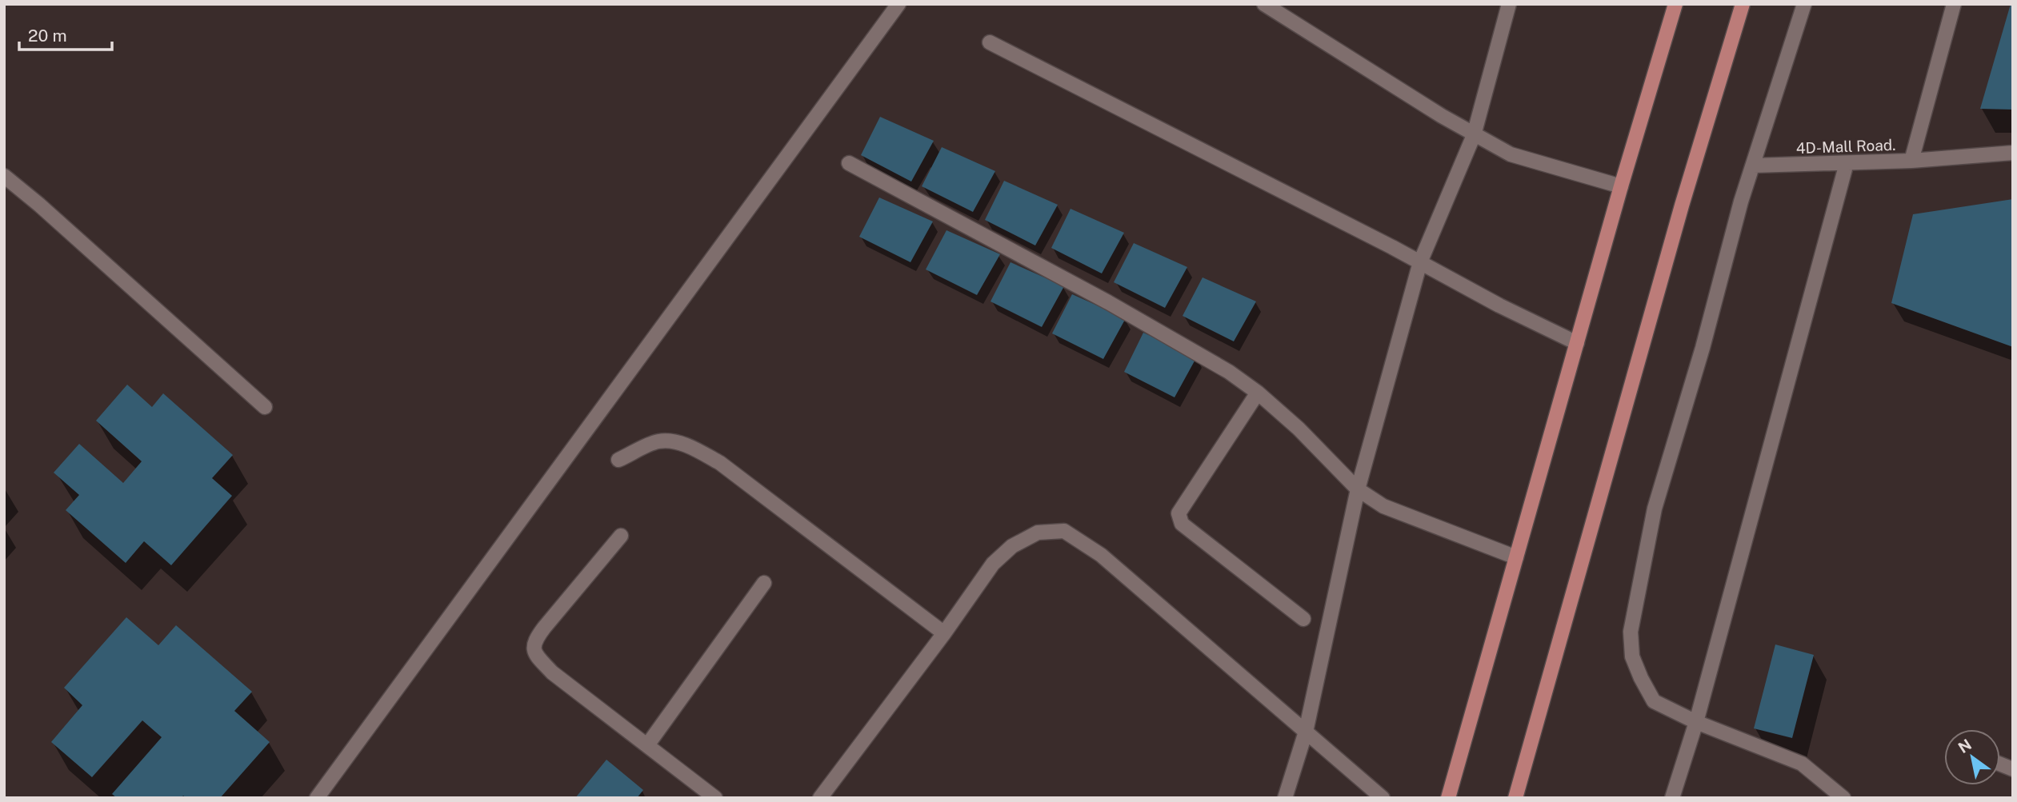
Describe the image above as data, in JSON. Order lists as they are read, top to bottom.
{
  "streets": {
    "street": ["4D-Mall Road."]
  },
  "scale_bar": "20 m",
  "north": "top left"
}
